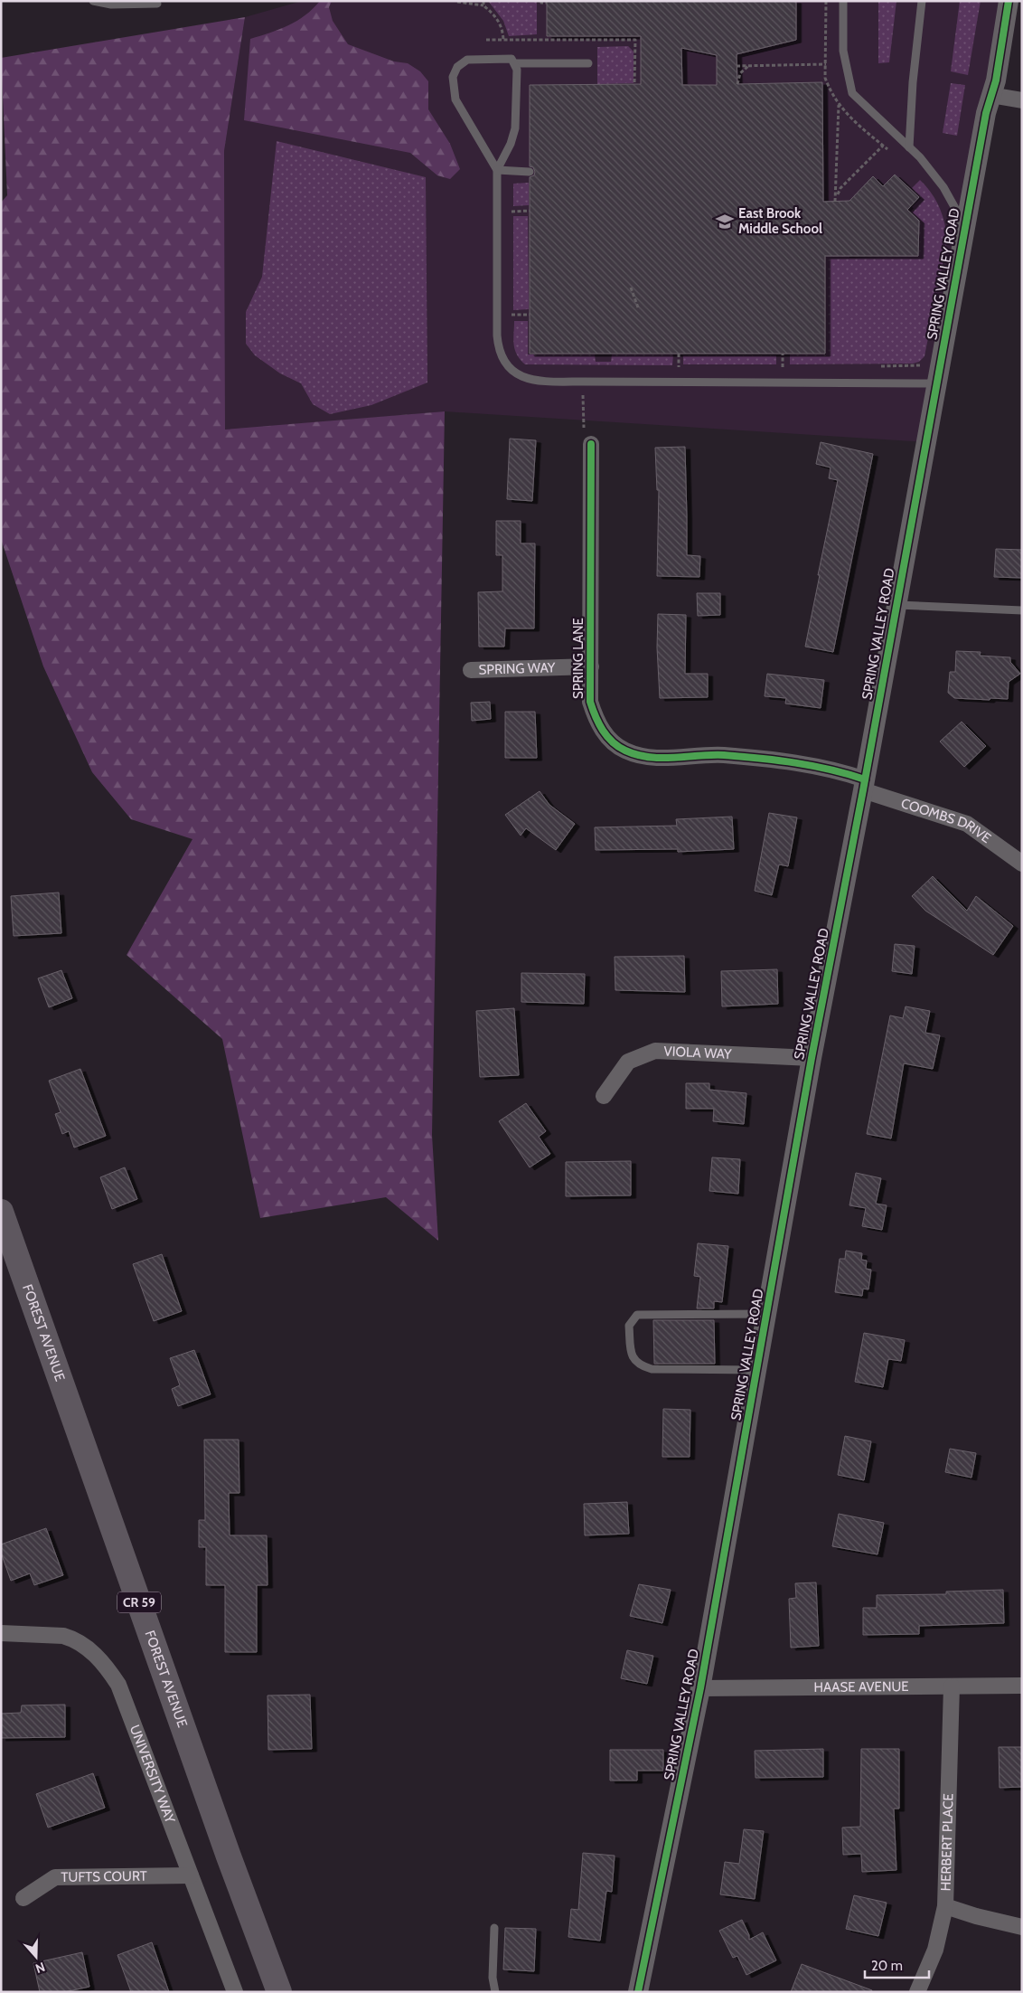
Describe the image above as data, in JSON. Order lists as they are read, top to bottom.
{
  "streets": {
    "main road": ["FOREST AVENUE", "CR 59"],
    "street": [
      "SPRING VALLEY ROAD",
      "SPRING LANE",
      "SPRING WAY",
      "COOMBS DRIVE",
      "VIOLA WAY",
      "HAASE AVENUE",
      "UNIVERSITY WAY",
      "HERBERT PLACE",
      "TUFTS COURT"
    ]
  },
  "crossings": [
    ["SPRING VALLEY ROAD", "SPRING LANE"],
    ["SPRING VALLEY ROAD", "COOMBS DRIVE"],
    ["SPRING VALLEY ROAD", "VIOLA WAY"],
    ["SPRING VALLEY ROAD", "HAASE AVENUE"],
    ["SPRING LANE", "SPRING WAY"],
    ["SPRING LANE", "COOMBS DRIVE"],
    ["HAASE AVENUE", "HERBERT PLACE"],
    ["UNIVERSITY WAY", "TUFTS COURT"]
  ],
  "places": {
    "school or university": ["East Brook Middle School"]
  },
  "scale_bar": "20 m",
  "north": "bottom"
}
